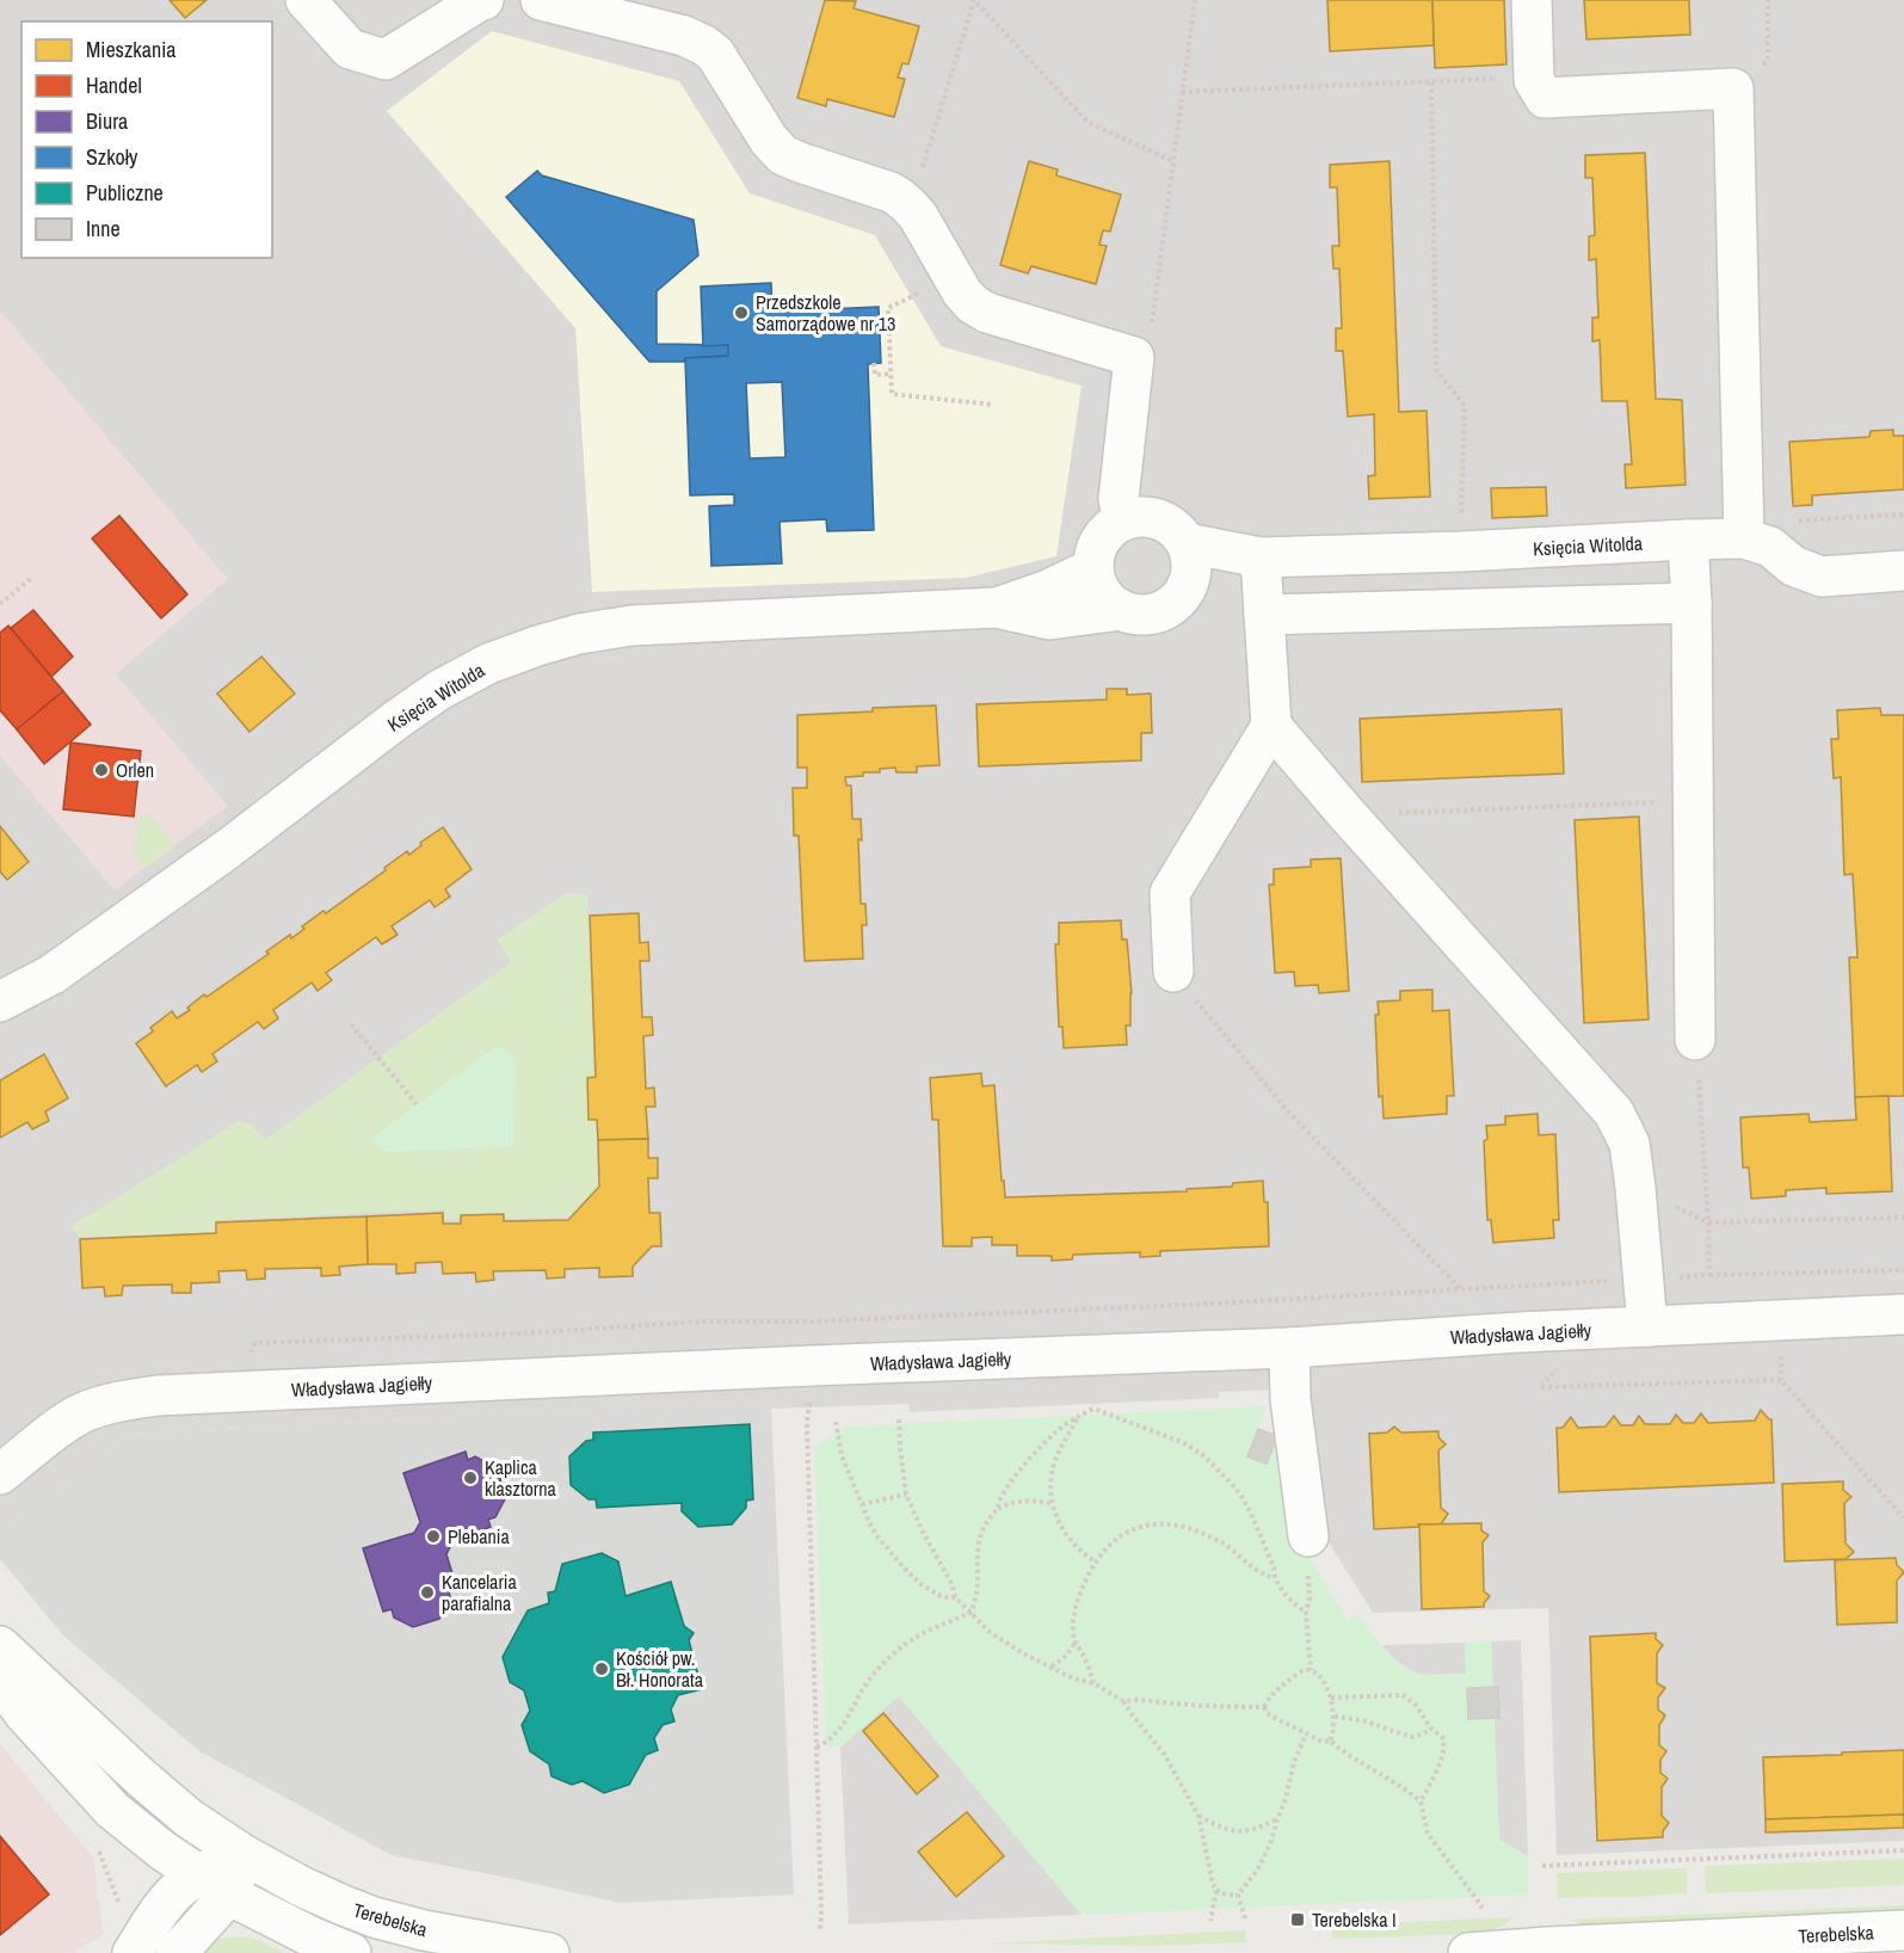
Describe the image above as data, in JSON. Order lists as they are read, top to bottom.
{
  "streets": {
    "street": ["Księcia Witolda", "Władysława Jagiełły", "Terebelska"]
  },
  "places": {
    "other": [
      "Przedszkole Samorządowe nr 13",
      "Orlen",
      "Kaplica klasztorna",
      "Plebania",
      "Kancelaria parafialna",
      "Kościół pw. Bł. Honorata"
    ],
    "transit": ["Terebelska I"]
  },
  "legend": [
    "Mieszkania",
    "Handel",
    "Biura",
    "Szkoły",
    "Publiczne",
    "Inne"
  ]
}
